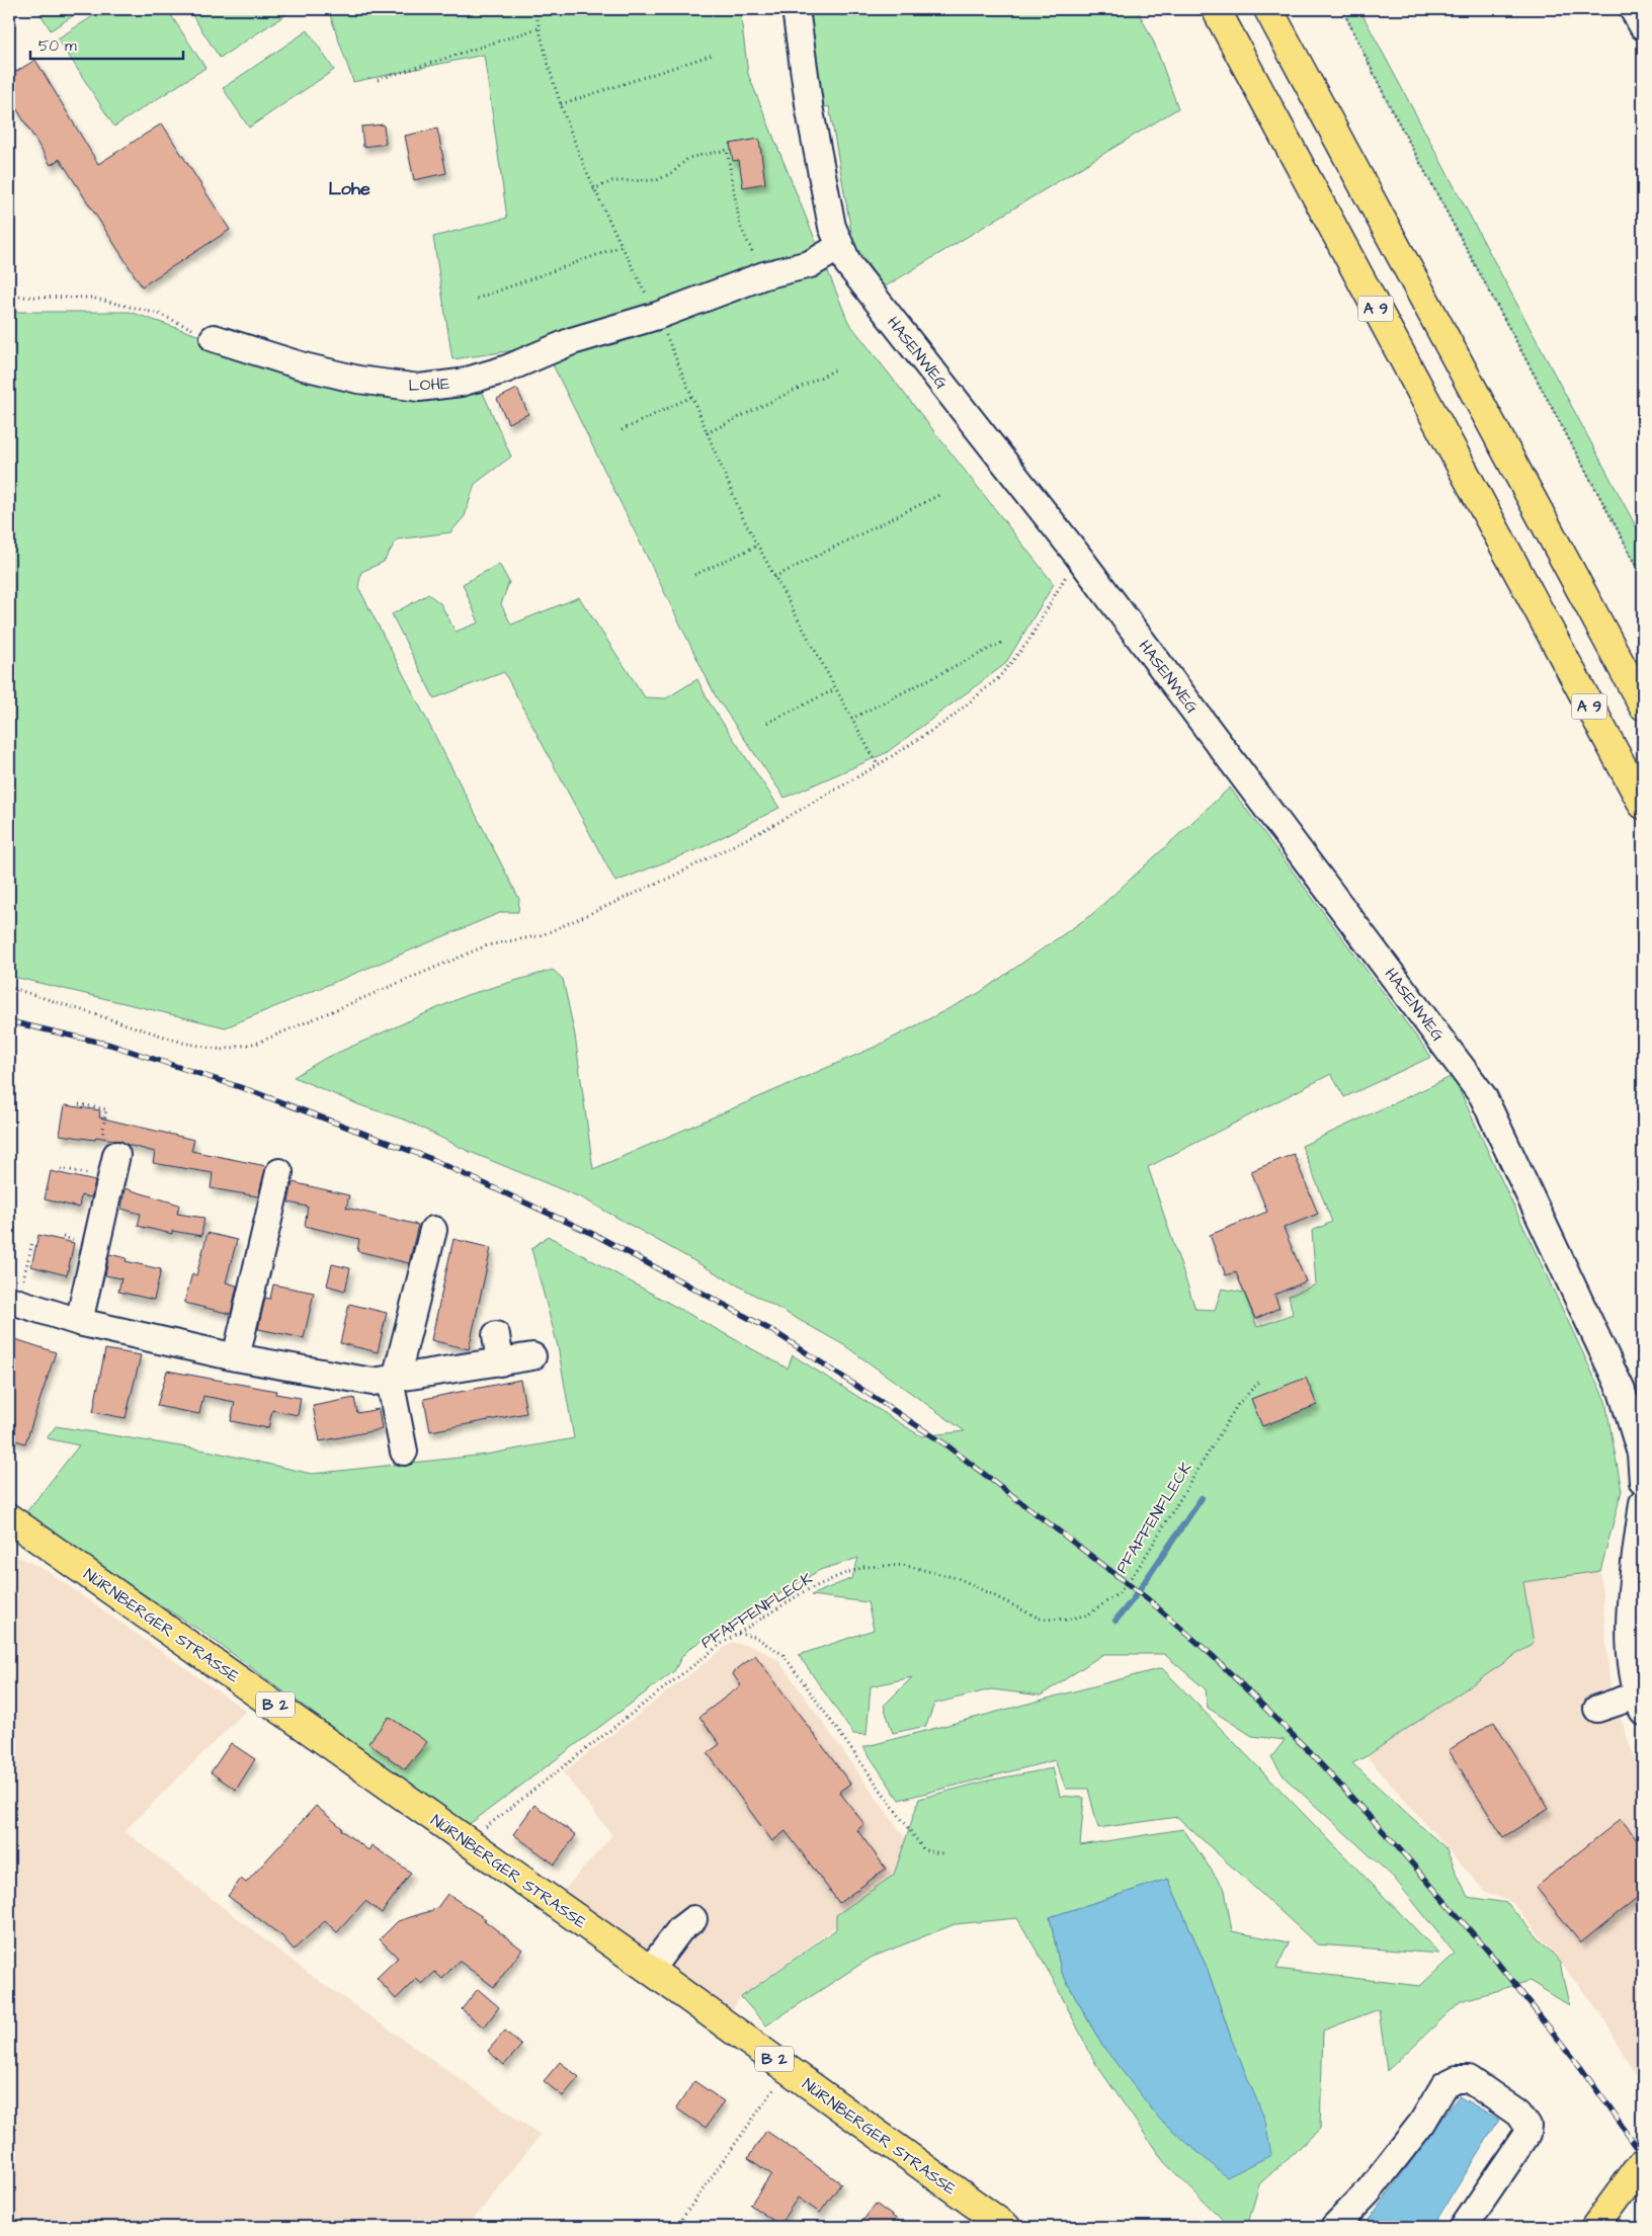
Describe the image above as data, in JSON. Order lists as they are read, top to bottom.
{
  "streets": {
    "main road": ["A 9", "NÜRNBERGER STRASSE", "B 2"],
    "street": ["HASENWEG", "LOHE"],
    "path": ["PFAFFENFLECK"]
  },
  "crossings": [
    ["HASENWEG", "LOHE"],
    ["PFAFFENFLECK", "NÜRNBERGER STRASSE"]
  ],
  "districts": ["Lohe"],
  "scale_bar": "50 m"
}
